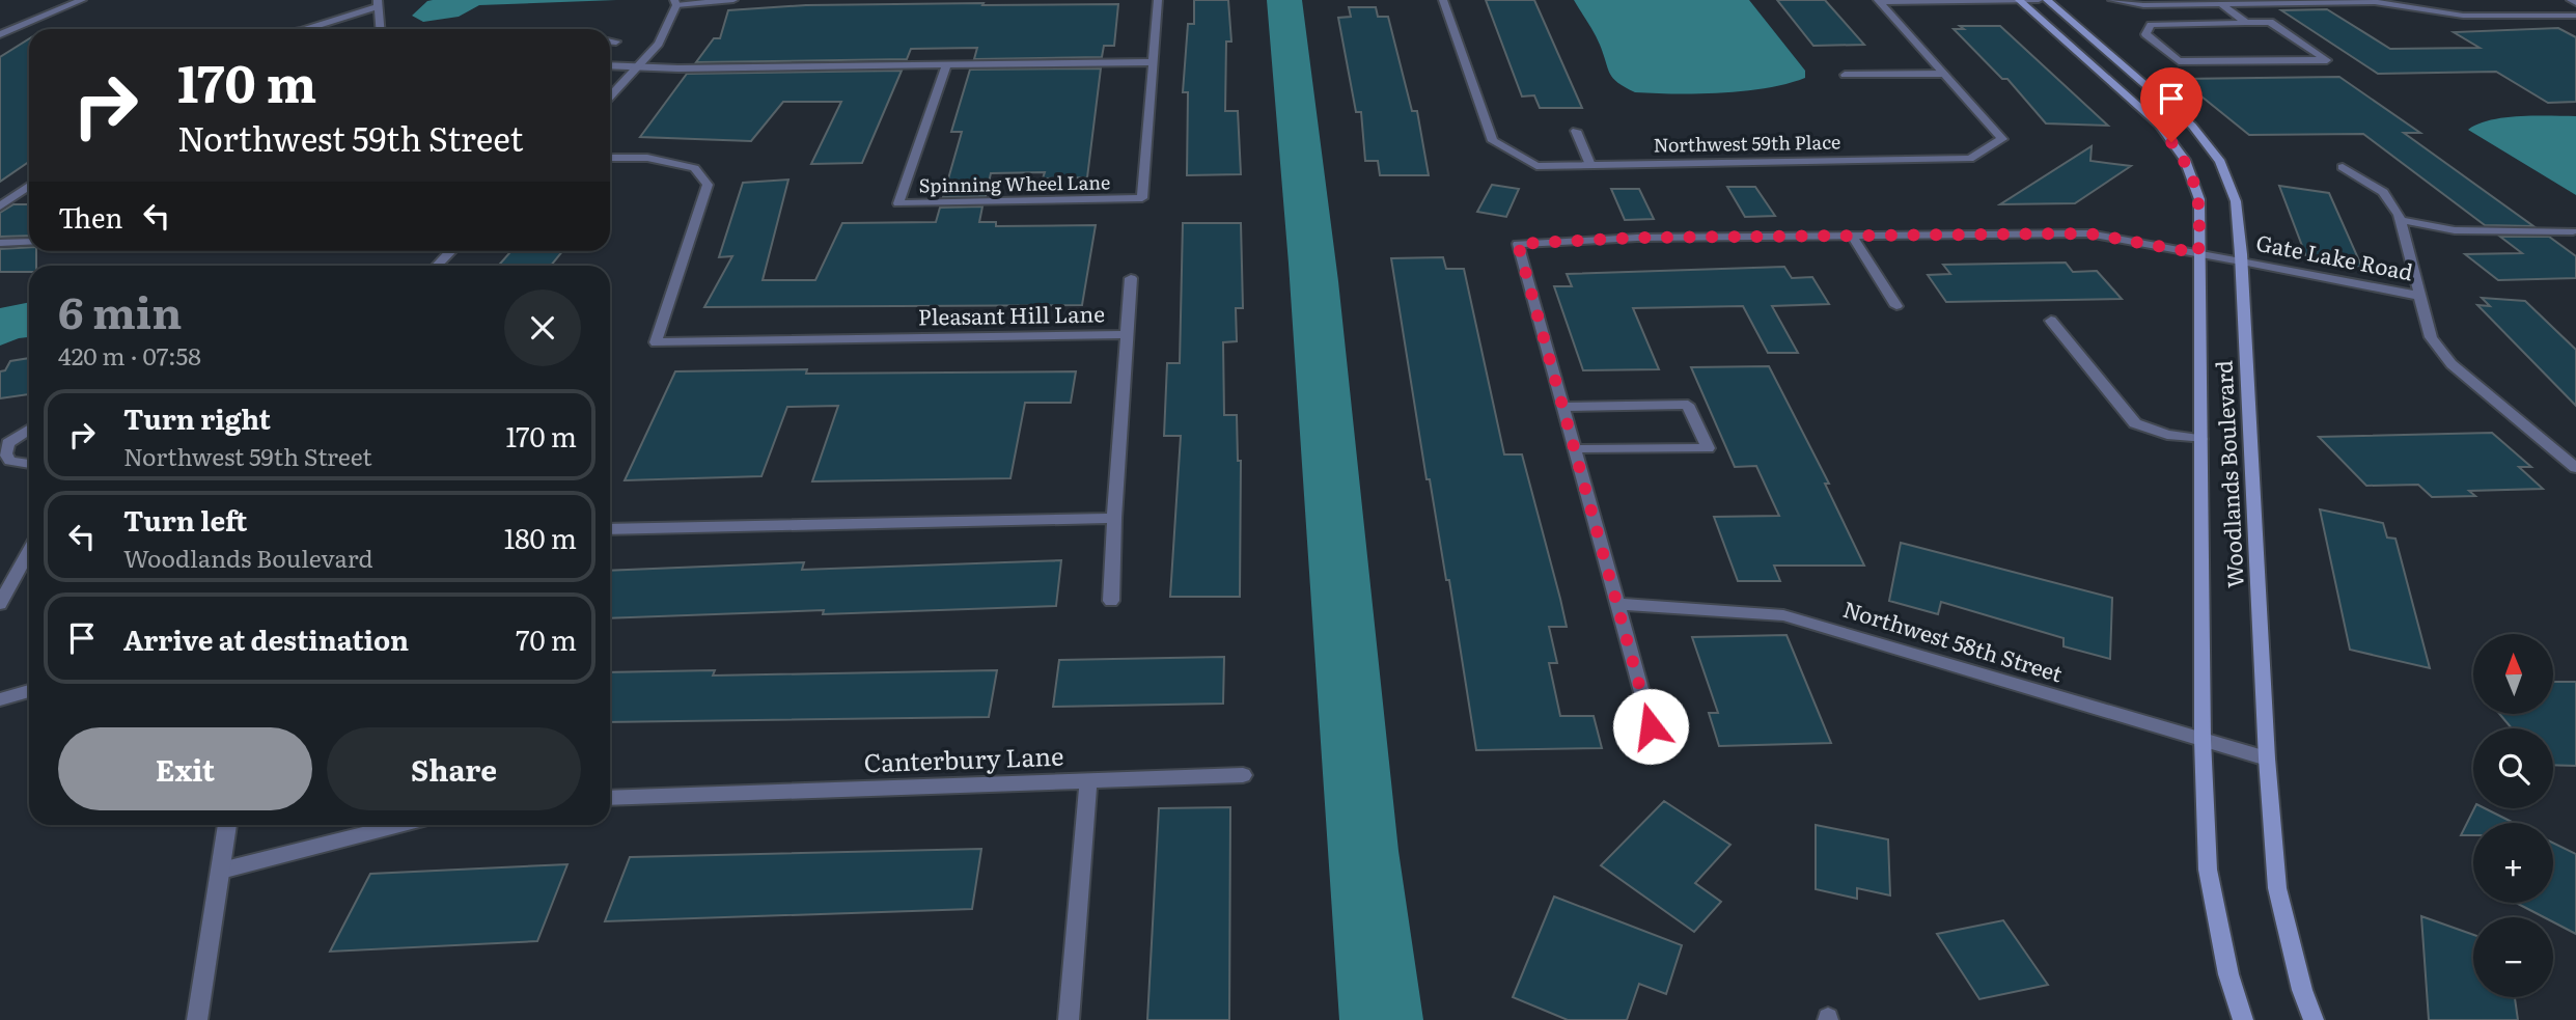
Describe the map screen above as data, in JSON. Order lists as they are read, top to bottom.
{
  "streets": {
    "street": [
      "Northwest 59th Place",
      "Spinning Wheel Lane",
      "Gate Lake Road",
      "Pleasant Hill Lane",
      "Woodlands Boulevard",
      "Northwest 58th Street",
      "Canterbury Lane"
    ]
  },
  "crossings": [
    ["Gate Lake Road", "Woodlands Boulevard"],
    ["Woodlands Boulevard", "Northwest 58th Street"]
  ],
  "north": "top",
  "page": {
    "turn": ["170 m", "Northwest 59th Street"],
    "then": "Then",
    "heading": ["6 min", "420 m · 07:58"],
    "list": [
      {
        "name": "Turn right",
        "note": "Northwest 59th Street",
        "value": "170 m"
      },
      {
        "name": "Turn left",
        "note": "Woodlands Boulevard",
        "value": "180 m"
      },
      {
        "name": "Arrive at destination",
        "value": "70 m"
      }
    ],
    "map_buttons": ["+", "−"],
    "buttons": ["Exit", "Share"]
  }
}
